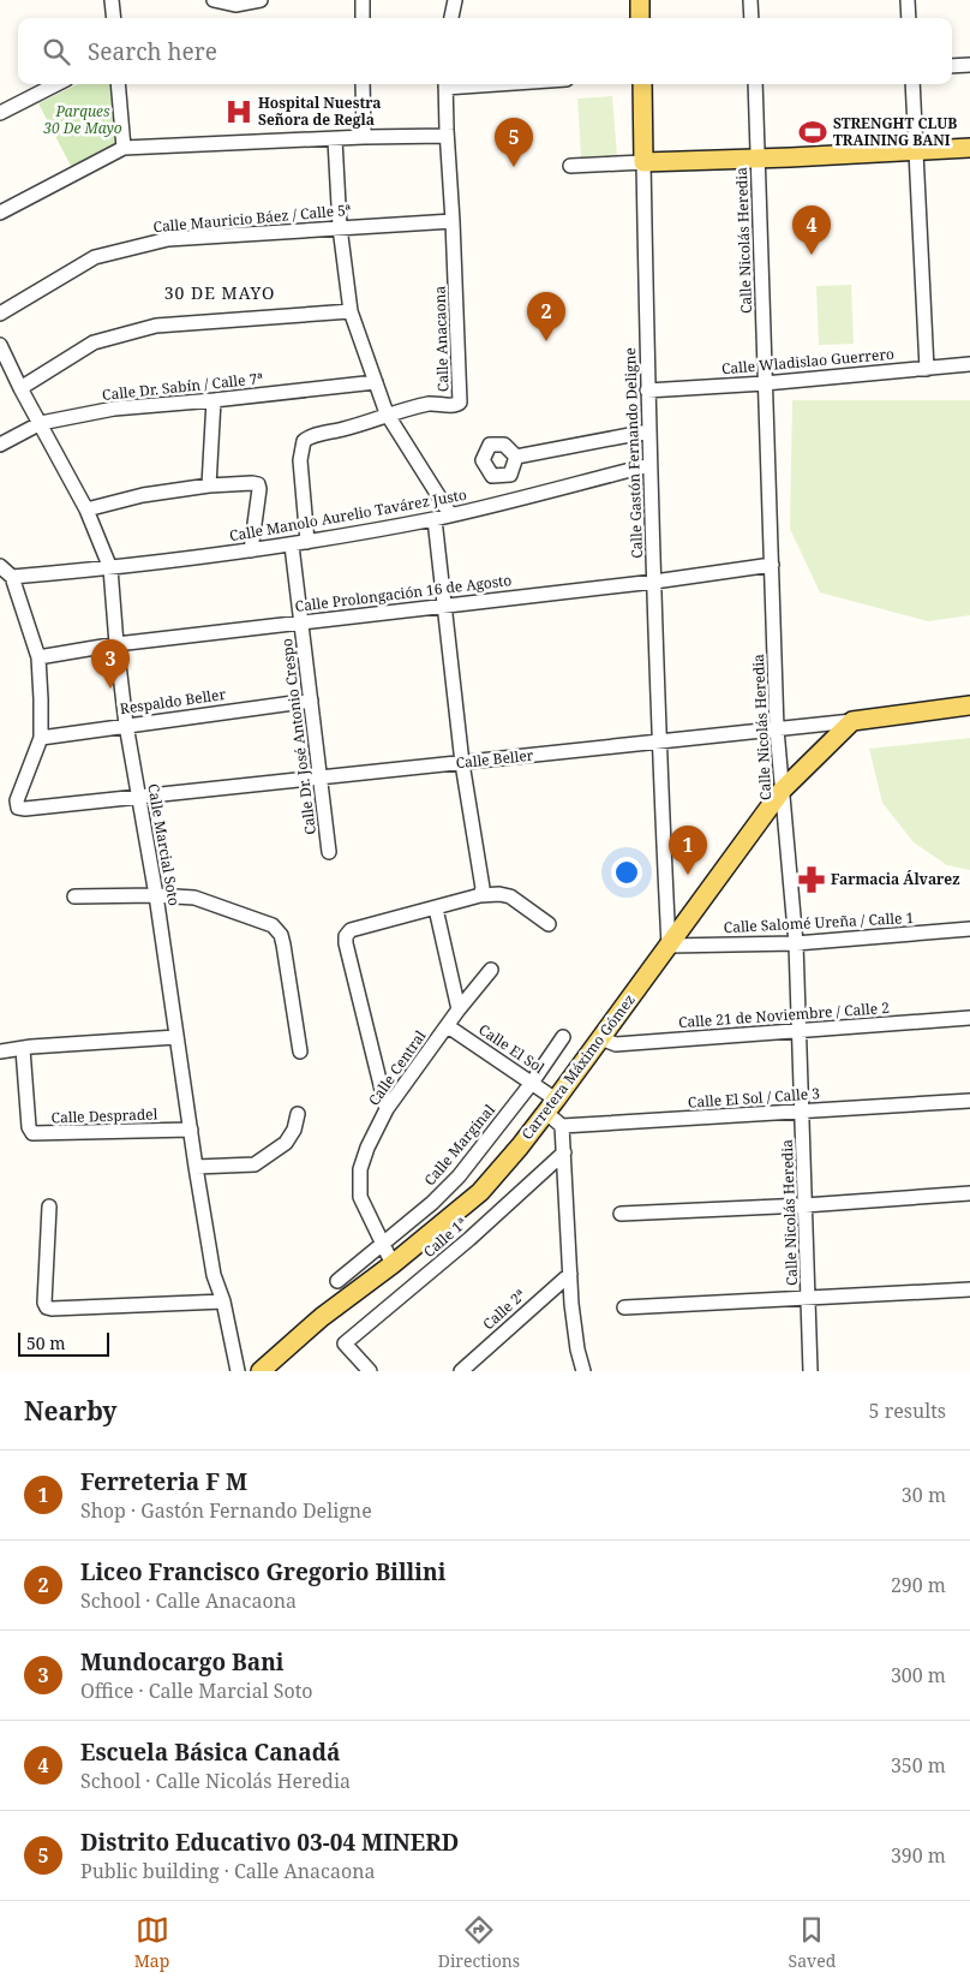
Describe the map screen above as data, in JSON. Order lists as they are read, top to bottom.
{
  "streets": {
    "main road": ["Calle Beller", "Carretera Máximo Gómez"],
    "street": [
      "Calle Mauricio Báez / Calle 5ª",
      "Calle Nicolás Heredia",
      "Calle Anacaona",
      "Calle Wladislao Guerrero",
      "Calle Dr. Sabín / Calle 7ª",
      "Calle Gastón Fernando Deligne",
      "Calle Manolo Aurelio Tavárez Justo",
      "Calle Prolongación 16 de Agosto",
      "Respaldo Beller",
      "Calle Dr. José Antonio Crespo",
      "Calle Marcial Soto",
      "Calle Salomé Ureña / Calle 1",
      "Calle 21 de Noviembre / Calle 2",
      "Calle El Sol",
      "Calle Central",
      "Calle El Sol / Calle 3",
      "Calle Despradel",
      "Calle Marginal",
      "Calle 1ª",
      "Calle 2ª"
    ]
  },
  "crossings": [
    ["Calle Mauricio Báez / Calle 5ª", "Calle Anacaona"],
    ["Calle Nicolás Heredia", "Calle Wladislao Guerrero"],
    ["Calle Nicolás Heredia", "Calle Prolongación 16 de Agosto"],
    ["Calle Nicolás Heredia", "Calle Beller"],
    ["Calle Nicolás Heredia", "Calle Salomé Ureña / Calle 1"],
    ["Calle Nicolás Heredia", "Calle 21 de Noviembre / Calle 2"],
    ["Calle Nicolás Heredia", "Carretera Máximo Gómez"],
    ["Calle Nicolás Heredia", "Calle El Sol / Calle 3"],
    ["Calle Anacaona", "Calle Manolo Aurelio Tavárez Justo"],
    ["Calle Wladislao Guerrero", "Calle Gastón Fernando Deligne"],
    ["Calle Dr. Sabín / Calle 7ª", "Calle Marcial Soto"],
    ["Calle Gastón Fernando Deligne", "Calle Manolo Aurelio Tavárez Justo"],
    ["Calle Gastón Fernando Deligne", "Calle Prolongación 16 de Agosto"],
    ["Calle Gastón Fernando Deligne", "Calle Beller"],
    ["Calle Gastón Fernando Deligne", "Calle Salomé Ureña / Calle 1"],
    ["Calle Gastón Fernando Deligne", "Carretera Máximo Gómez"],
    ["Calle Manolo Aurelio Tavárez Justo", "Calle Dr. José Antonio Crespo"],
    ["Calle Manolo Aurelio Tavárez Justo", "Calle Marcial Soto"],
    ["Calle Prolongación 16 de Agosto", "Calle Dr. José Antonio Crespo"],
    ["Calle Prolongación 16 de Agosto", "Calle Marcial Soto"],
    ["Respaldo Beller", "Calle Dr. José Antonio Crespo"],
    ["Respaldo Beller", "Calle Beller"],
    ["Respaldo Beller", "Calle Marcial Soto"],
    ["Calle Dr. José Antonio Crespo", "Calle Beller"],
    ["Calle Beller", "Calle Marcial Soto"],
    ["Calle Beller", "Carretera Máximo Gómez"],
    ["Calle Marcial Soto", "Calle Despradel"],
    ["Calle Salomé Ureña / Calle 1", "Carretera Máximo Gómez"],
    ["Calle 21 de Noviembre / Calle 2", "Carretera Máximo Gómez"],
    ["Calle El Sol", "Carretera Máximo Gómez"],
    ["Calle El Sol", "Calle Central"],
    ["Calle El Sol", "Calle Marginal"],
    ["Carretera Máximo Gómez", "Calle Central"],
    ["Calle Central", "Calle Marginal"]
  ],
  "districts": ["30 DE MAYO"],
  "parks": ["Parques 30 De Mayo"],
  "places": {
    "hospital": ["Hospital Nuestra Señora de Regla"],
    "sports": ["STRENGHT CLUB TRAINING BANI"],
    "pharmacy": ["Farmacia Álvarez"]
  },
  "scale_bar": "50 m",
  "page": {
    "search": "Search here",
    "pins": [
      "5",
      "4",
      "2",
      "3",
      "1"
    ],
    "scale": "50 m",
    "heading": ["Nearby", "5 results"],
    "list": [
      {
        "mark": "1",
        "name": "Ferreteria F M",
        "note": "Shop · Gastón Fernando Deligne",
        "value": "30 m"
      },
      {
        "mark": "2",
        "name": "Liceo Francisco Gregorio Billini",
        "note": "School · Calle Anacaona",
        "value": "290 m"
      },
      {
        "mark": "3",
        "name": "Mundocargo Bani",
        "note": "Office · Calle Marcial Soto",
        "value": "300 m"
      },
      {
        "mark": "4",
        "name": "Escuela Básica Canadá",
        "note": "School · Calle Nicolás Heredia",
        "value": "350 m"
      },
      {
        "mark": "5",
        "name": "Distrito Educativo 03-04 MINERD",
        "note": "Public building · Calle Anacaona",
        "value": "390 m"
      }
    ],
    "nav": ["Map", "Directions", "Saved"]
  }
}
